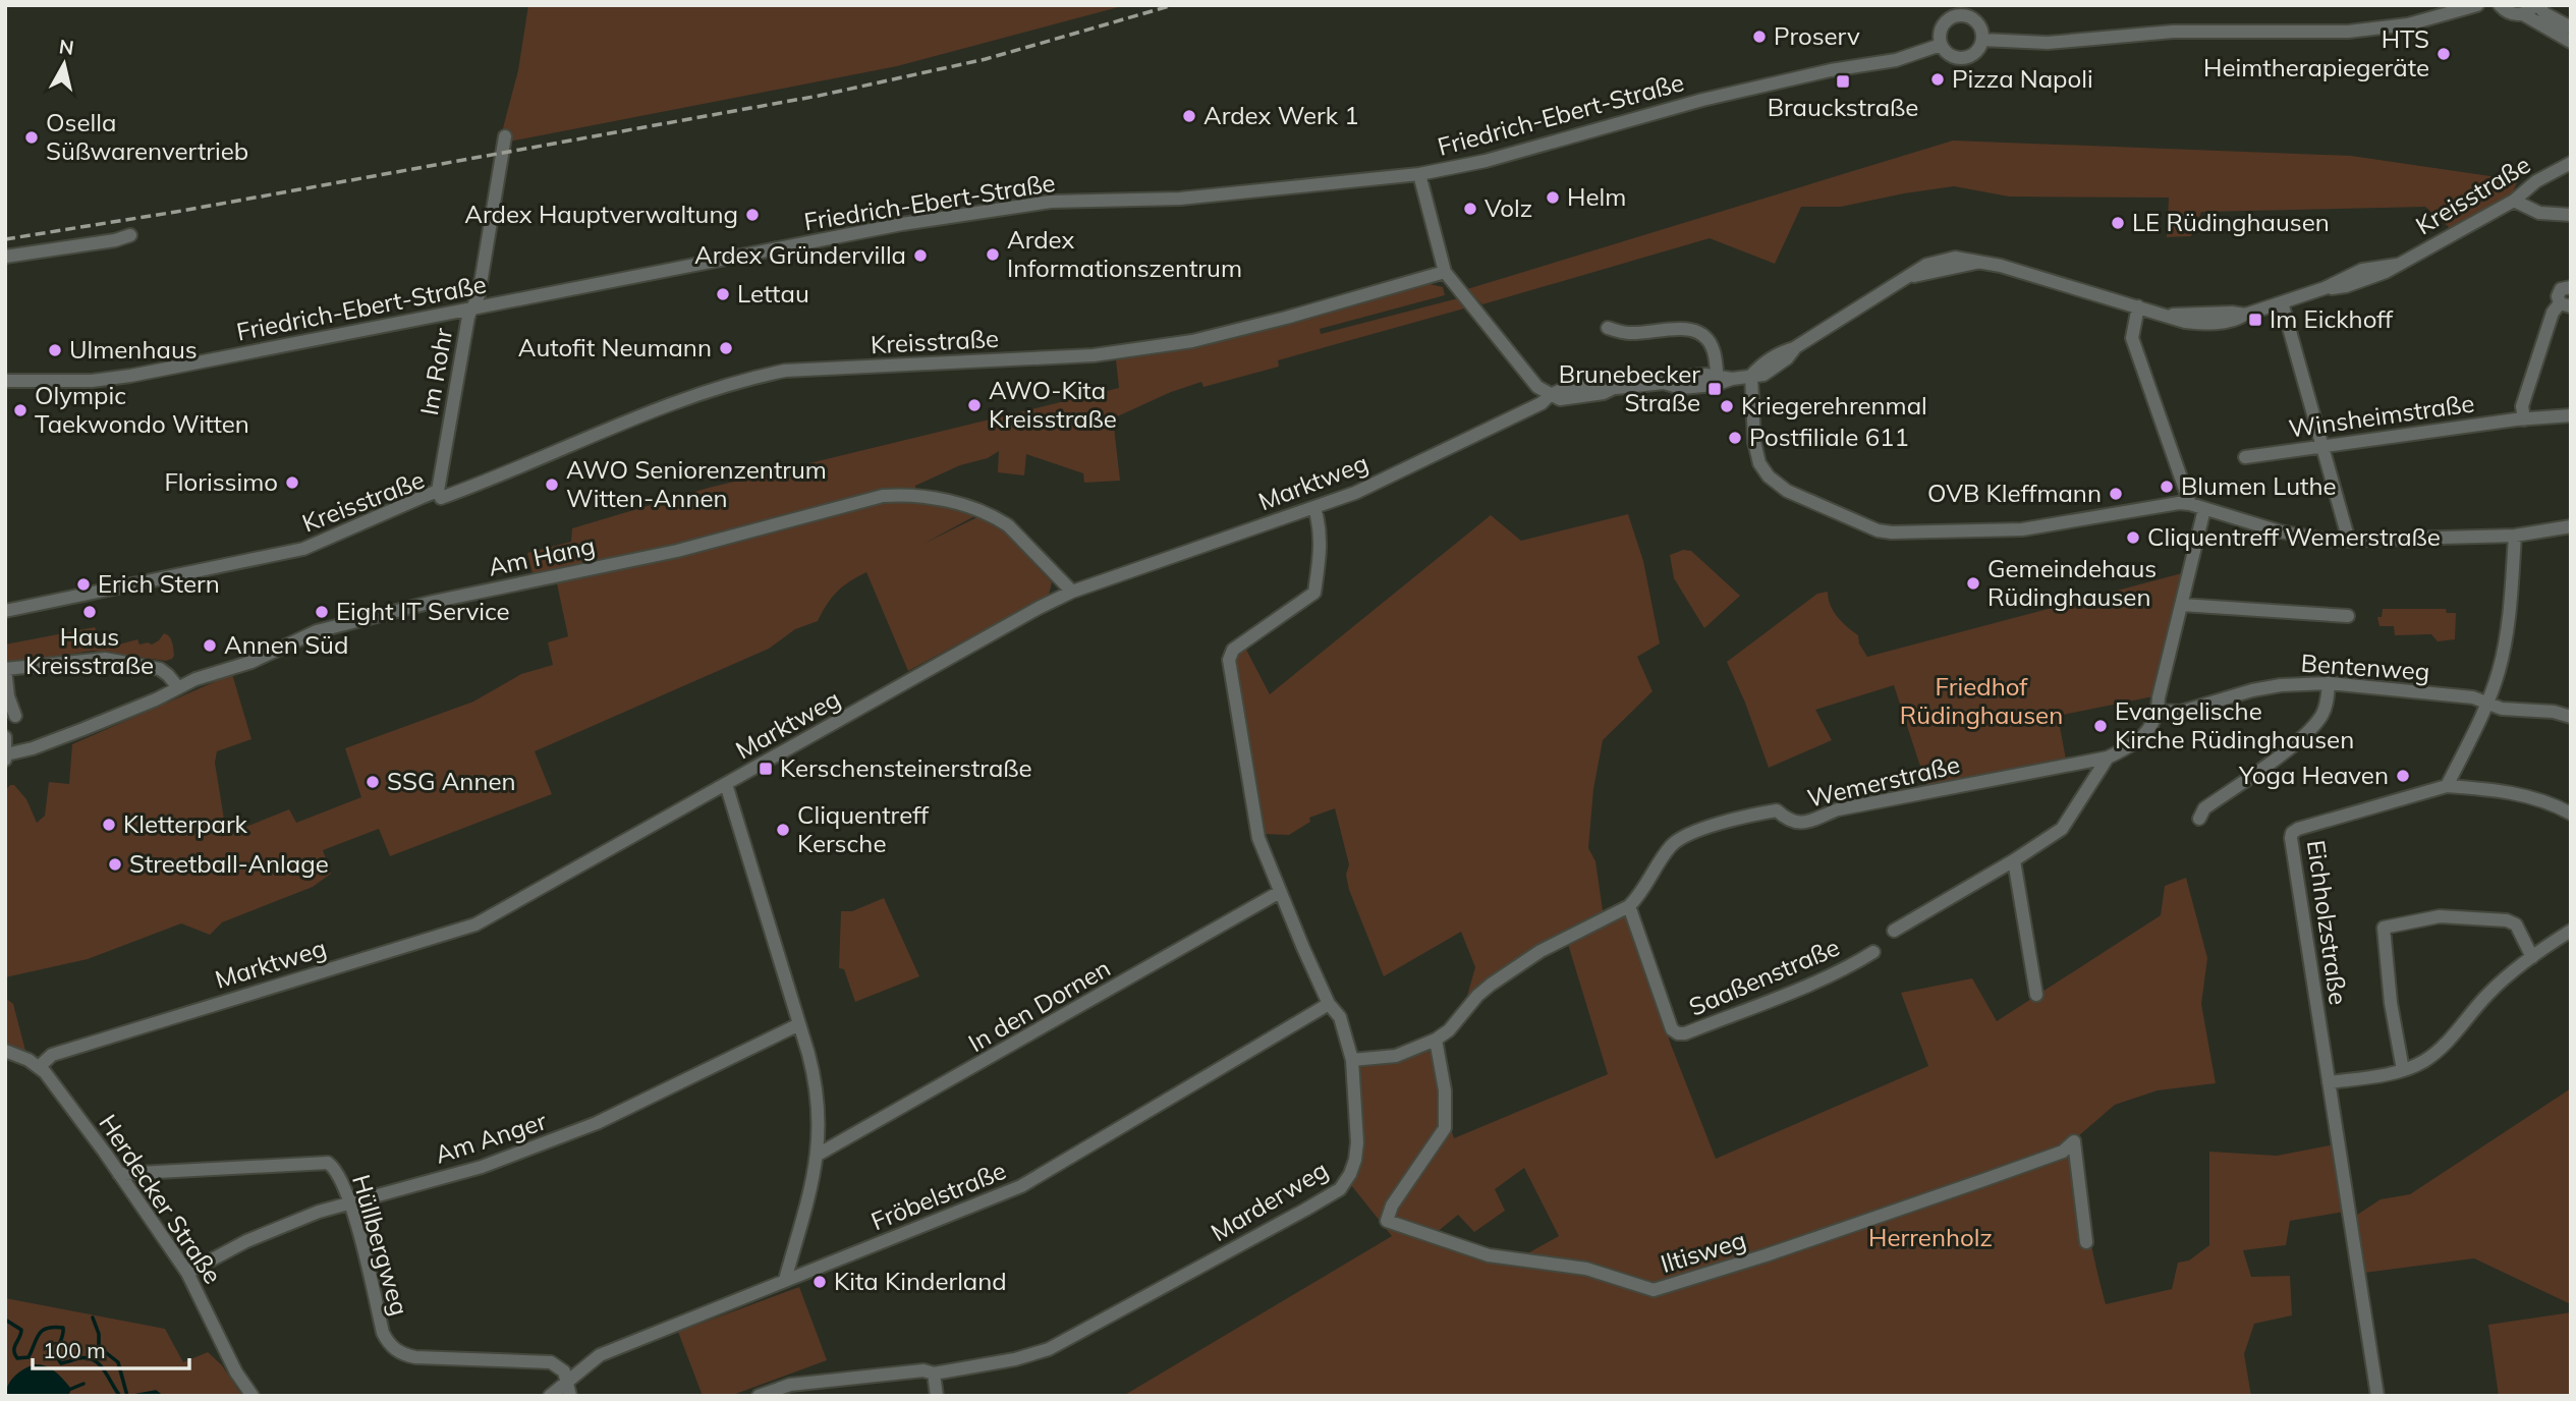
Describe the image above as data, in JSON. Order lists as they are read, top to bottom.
{
  "streets": {
    "street": [
      "Friedrich-Ebert-Straße",
      "Kreisstraße",
      "Im Rohr",
      "Winsheimstraße",
      "Marktweg",
      "Am Hang",
      "Bentenweg",
      "Wemerstraße",
      "Eichholzstraße",
      "Saaßenstraße",
      "In den Dornen",
      "Am Anger",
      "Fröbelstraße",
      "Herdecker Straße",
      "Marderweg",
      "Hüllbergweg",
      "Iltisweg"
    ]
  },
  "crossings": [
    ["Friedrich-Ebert-Straße", "Im Rohr"],
    ["Kreisstraße", "Im Rohr"],
    ["Marktweg", "Am Hang"],
    ["Marktweg", "Herdecker Straße"],
    ["Marktweg", "Marderweg"],
    ["Bentenweg", "Wemerstraße"],
    ["Wemerstraße", "Saaßenstraße"],
    ["Wemerstraße", "Marderweg"],
    ["Wemerstraße", "Iltisweg"],
    ["In den Dornen", "Marderweg"],
    ["Am Anger", "Herdecker Straße"],
    ["Am Anger", "Hüllbergweg"],
    ["Fröbelstraße", "Marderweg"],
    ["Fröbelstraße", "Hüllbergweg"],
    ["Herdecker Straße", "Hüllbergweg"]
  ],
  "parks": ["Friedhof Rüdinghausen", "Herrenholz"],
  "places": {
    "other": [
      "Proserv",
      "HTS Heimtherapiegeräte",
      "Pizza Napoli",
      "Ardex Werk 1",
      "Osella Süßwarenvertrieb",
      "Helm",
      "Volz",
      "Ardex Hauptverwaltung",
      "LE Rüdinghausen",
      "Ardex Informationszentrum",
      "Ardex Gründervilla",
      "Lettau",
      "Autofit Neumann",
      "Ulmenhaus",
      "AWO-Kita Kreisstraße",
      "Kriegerehrenmal",
      "Olympic Taekwondo Witten",
      "Postfiliale 611",
      "Florissimo",
      "AWO Seniorenzentrum Witten-Annen",
      "Blumen Luthe",
      "OVB Kleffmann",
      "Cliquentreff Wemerstraße",
      "Gemeindehaus Rüdinghausen",
      "Erich Stern",
      "Haus Kreisstraße",
      "Eight IT Service",
      "Annen Süd",
      "Evangelische Kirche Rüdinghausen",
      "Yoga Heaven",
      "SSG Annen",
      "Kletterpark",
      "Cliquentreff Kersche",
      "Streetball-Anlage",
      "Kita Kinderland"
    ],
    "transit": [
      "Brauckstraße",
      "Im Eickhoff",
      "Brunebecker Straße",
      "Kerschensteinerstraße"
    ]
  },
  "scale_bar": "100 m",
  "north": "top"
}
